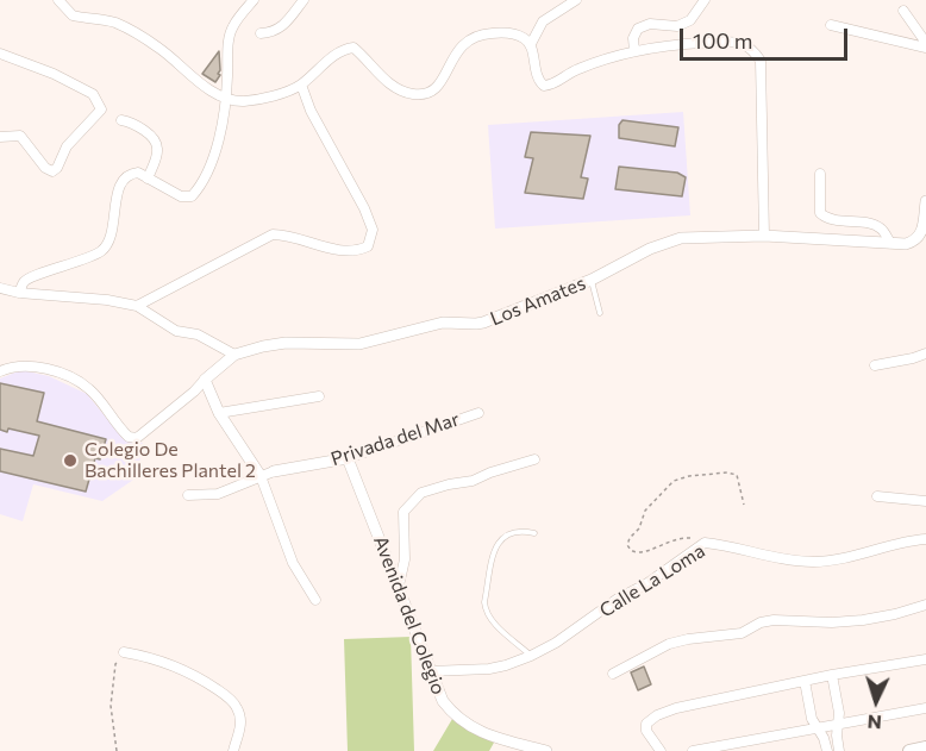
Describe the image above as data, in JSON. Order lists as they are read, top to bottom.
{
  "streets": {
    "street": [
      "Los Amates",
      "Privada del Mar",
      "Calle La Loma",
      "Avenida del Colegio"
    ]
  },
  "crossings": [
    ["Privada del Mar", "Avenida del Colegio"],
    ["Calle La Loma", "Avenida del Colegio"]
  ],
  "places": ["Colegio De Bachilleres Plantel 2"],
  "scale_bar": "100 m",
  "north": "bottom"
}
